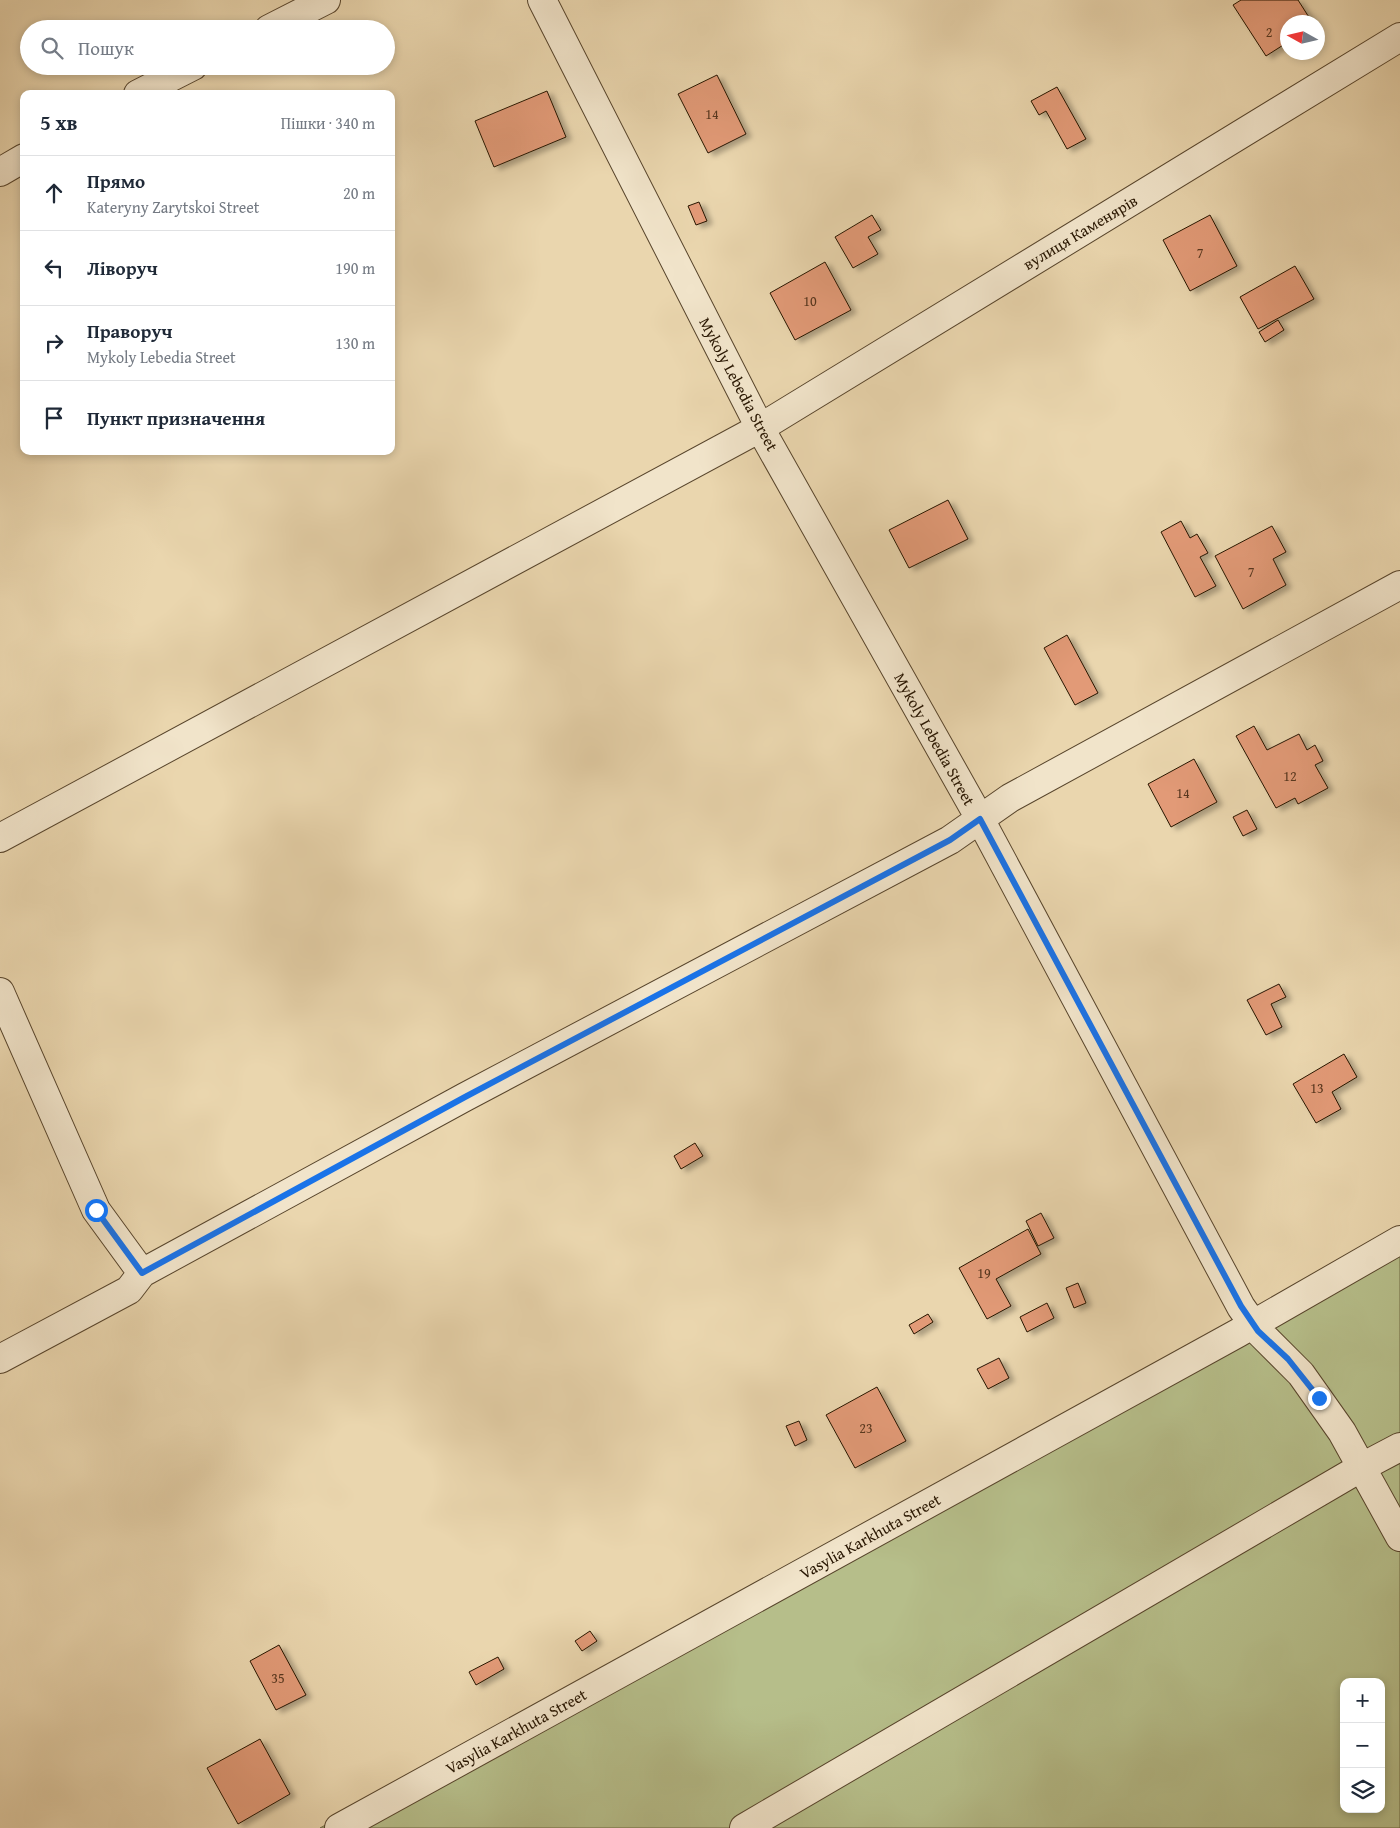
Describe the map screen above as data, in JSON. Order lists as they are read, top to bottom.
{
  "streets": {
    "street": ["вулиця Каменярів", "Mykoly Lebedia Street", "Vasylia Karkhuta Street"]
  },
  "crossings": [
    ["вулиця Каменярів", "Mykoly Lebedia Street"],
    ["Mykoly Lebedia Street", "Vasylia Karkhuta Street"]
  ],
  "house_numbers": [
    "2",
    "14",
    "7",
    "10",
    "7",
    "12",
    "14",
    "13",
    "19",
    "23",
    "35"
  ],
  "north": "left",
  "page": {
    "search": "Пошук",
    "heading": ["5 хв", "Пішки · 340 m"],
    "list": [
      ["Прямо", "Kateryny Zarytskoi Street", "20 m"],
      ["Ліворуч", "190 m"],
      ["Праворуч", "Mykoly Lebedia Street", "130 m"],
      "Пункт призначення"
    ],
    "map_buttons": ["+", "−"]
  }
}
